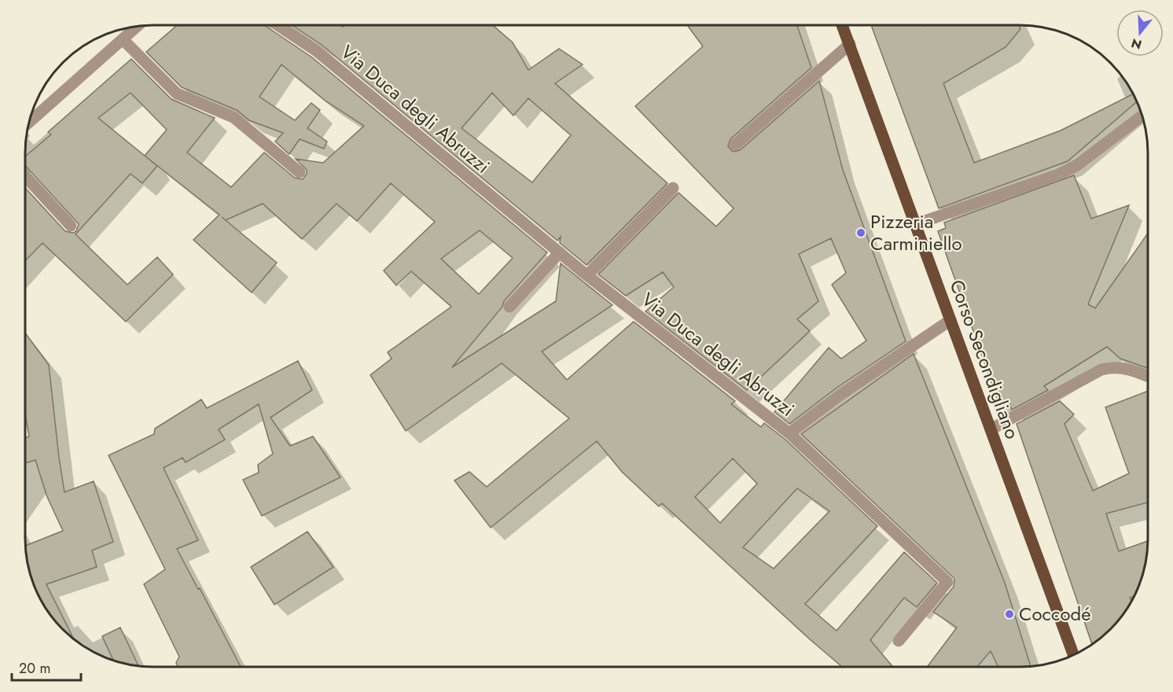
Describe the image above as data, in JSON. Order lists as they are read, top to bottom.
{
  "streets": {
    "main road": ["Corso Secondigliano"],
    "street": ["Via Duca degli Abruzzi"]
  },
  "crossings": [
    ["Via Duca degli Abruzzi", "Corso Secondigliano"]
  ],
  "places": ["Pizzeria Carminiello", "Coccodé"],
  "scale_bar": "20 m",
  "north": "bottom"
}
